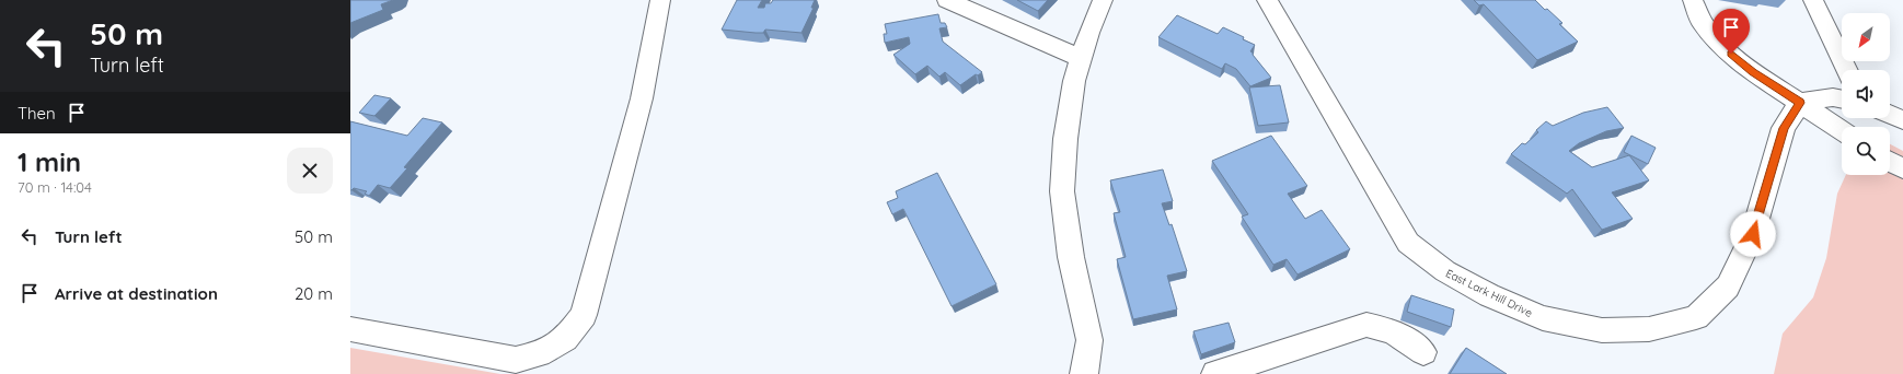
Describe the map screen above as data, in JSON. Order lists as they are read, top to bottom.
{
  "streets": {
    "street": ["East Lark Hill Drive"]
  },
  "north": "bottom left",
  "page": {
    "turn": ["50 m", "Turn left"],
    "then": "Then",
    "heading": ["1 min", "70 m · 14:04"],
    "list": [
      {
        "name": "Turn left",
        "value": "50 m"
      },
      {
        "name": "Arrive at destination",
        "value": "20 m"
      }
    ]
  }
}
